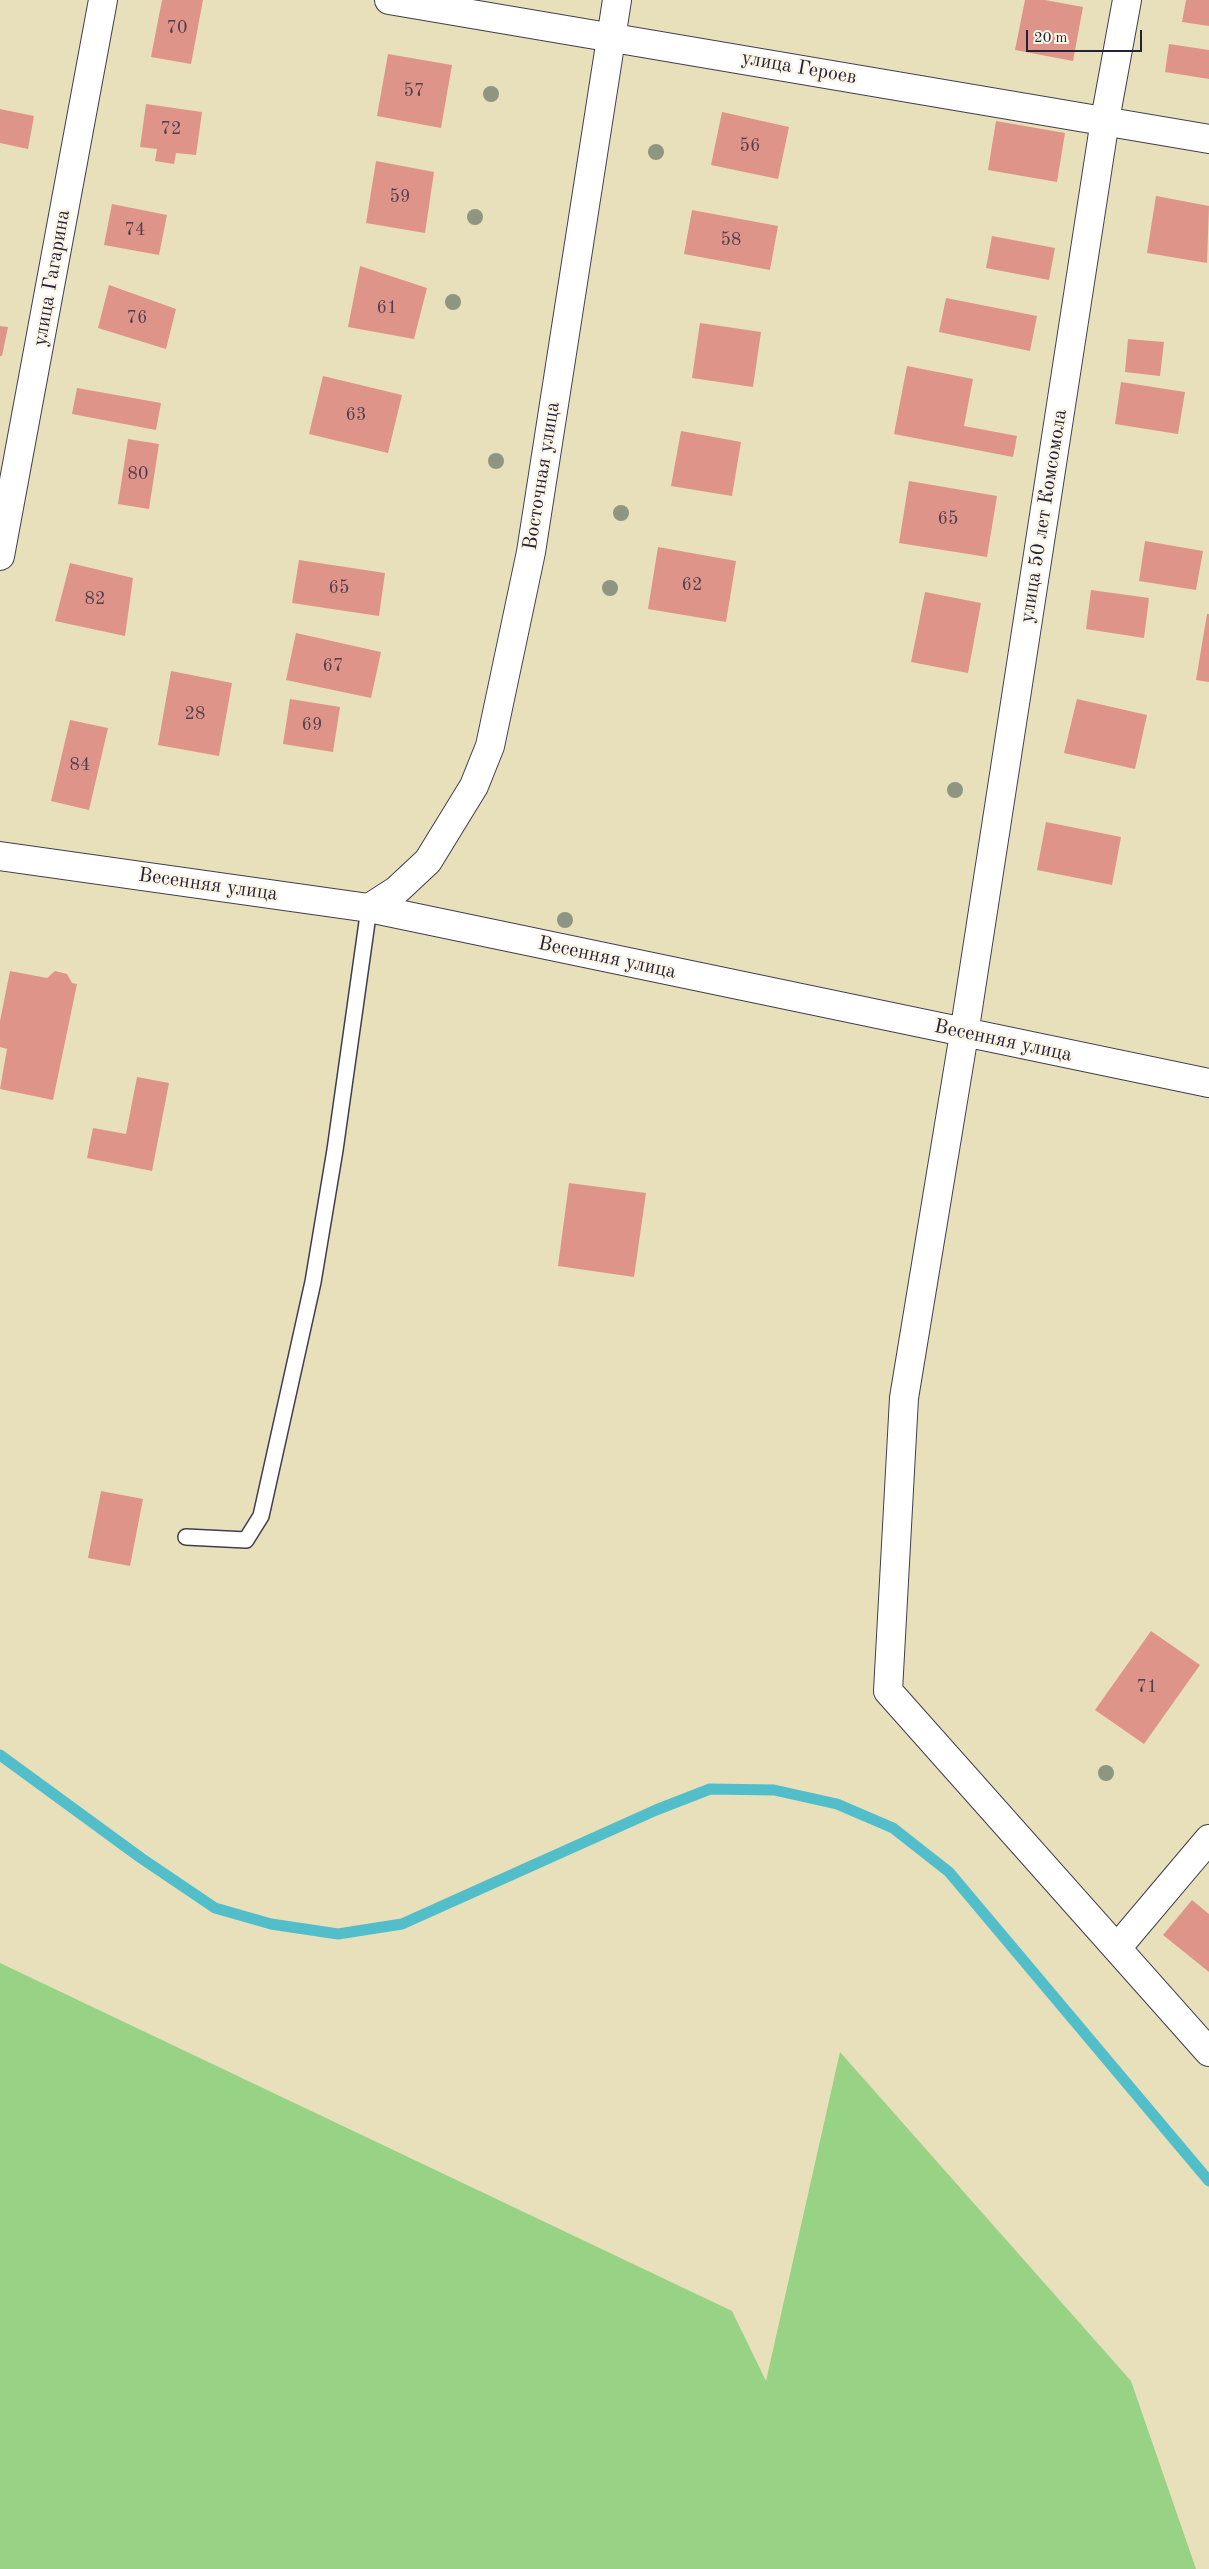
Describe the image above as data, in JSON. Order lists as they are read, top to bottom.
{
  "streets": {
    "street": [
      "улица Героев",
      "улица Гагарина",
      "Восточная улица",
      "улица 50 лет Комсомола",
      "Весенняя улица"
    ]
  },
  "crossings": [
    ["улица Героев", "Восточная улица"],
    ["улица Героев", "улица 50 лет Комсомола"],
    ["Восточная улица", "Весенняя улица"],
    ["улица 50 лет Комсомола", "Весенняя улица"]
  ],
  "house_numbers": [
    "70",
    "57",
    "72",
    "56",
    "59",
    "74",
    "58",
    "61",
    "76",
    "63",
    "80",
    "65",
    "62",
    "65",
    "82",
    "67",
    "28",
    "69",
    "84",
    "71"
  ],
  "scale_bar": "20 m"
}
